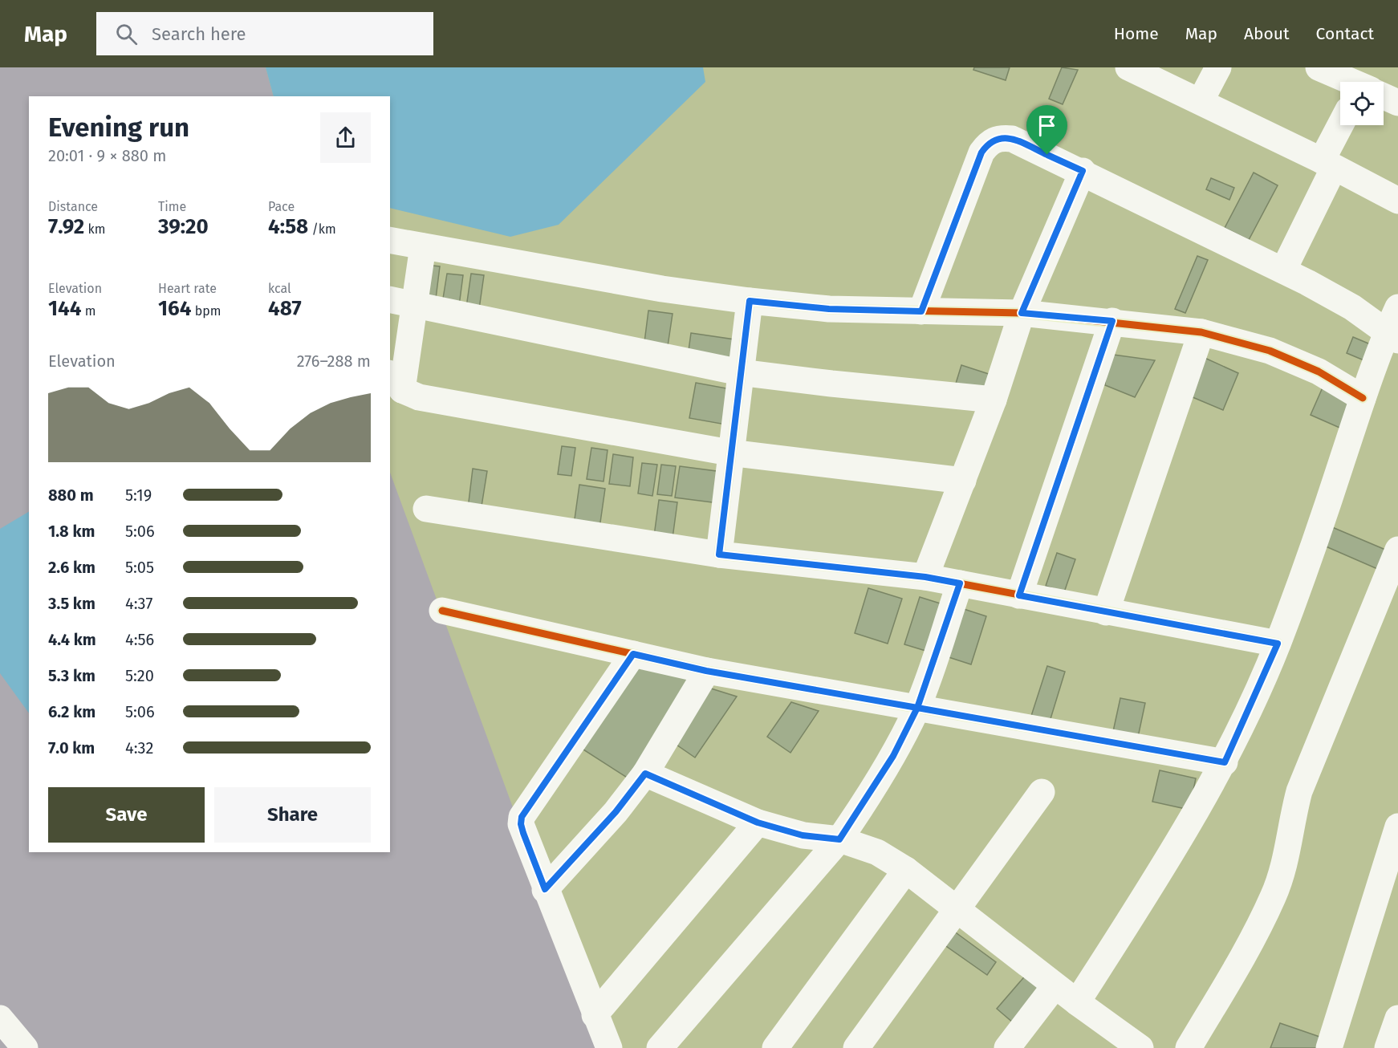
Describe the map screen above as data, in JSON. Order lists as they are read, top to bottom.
{
  "page": {
    "header": "Map",
    "search": "Search here",
    "nav": [
      "Home",
      "Map",
      "About",
      "Contact"
    ],
    "heading": ["Evening run", "20:01 · 9 × 880 m"],
    "stats": [
      ["Distance", "7.92 km"],
      ["Time", "39:20"],
      ["Pace", "4:58 /km"],
      ["Elevation", "144 m"],
      ["Heart rate", "164 bpm"],
      ["kcal", "487"]
    ],
    "chart": ["Elevation", "276–288 m"],
    "list": [
      {
        "name": "880 m",
        "note": "5:19"
      },
      {
        "name": "1.8 km",
        "note": "5:06"
      },
      {
        "name": "2.6 km",
        "note": "5:05"
      },
      {
        "name": "3.5 km",
        "note": "4:37"
      },
      {
        "name": "4.4 km",
        "note": "4:56"
      },
      {
        "name": "5.3 km",
        "note": "5:20"
      },
      {
        "name": "6.2 km",
        "note": "5:06"
      },
      {
        "name": "7.0 km",
        "note": "4:32"
      }
    ],
    "buttons": ["Save", "Share"]
  }
}
